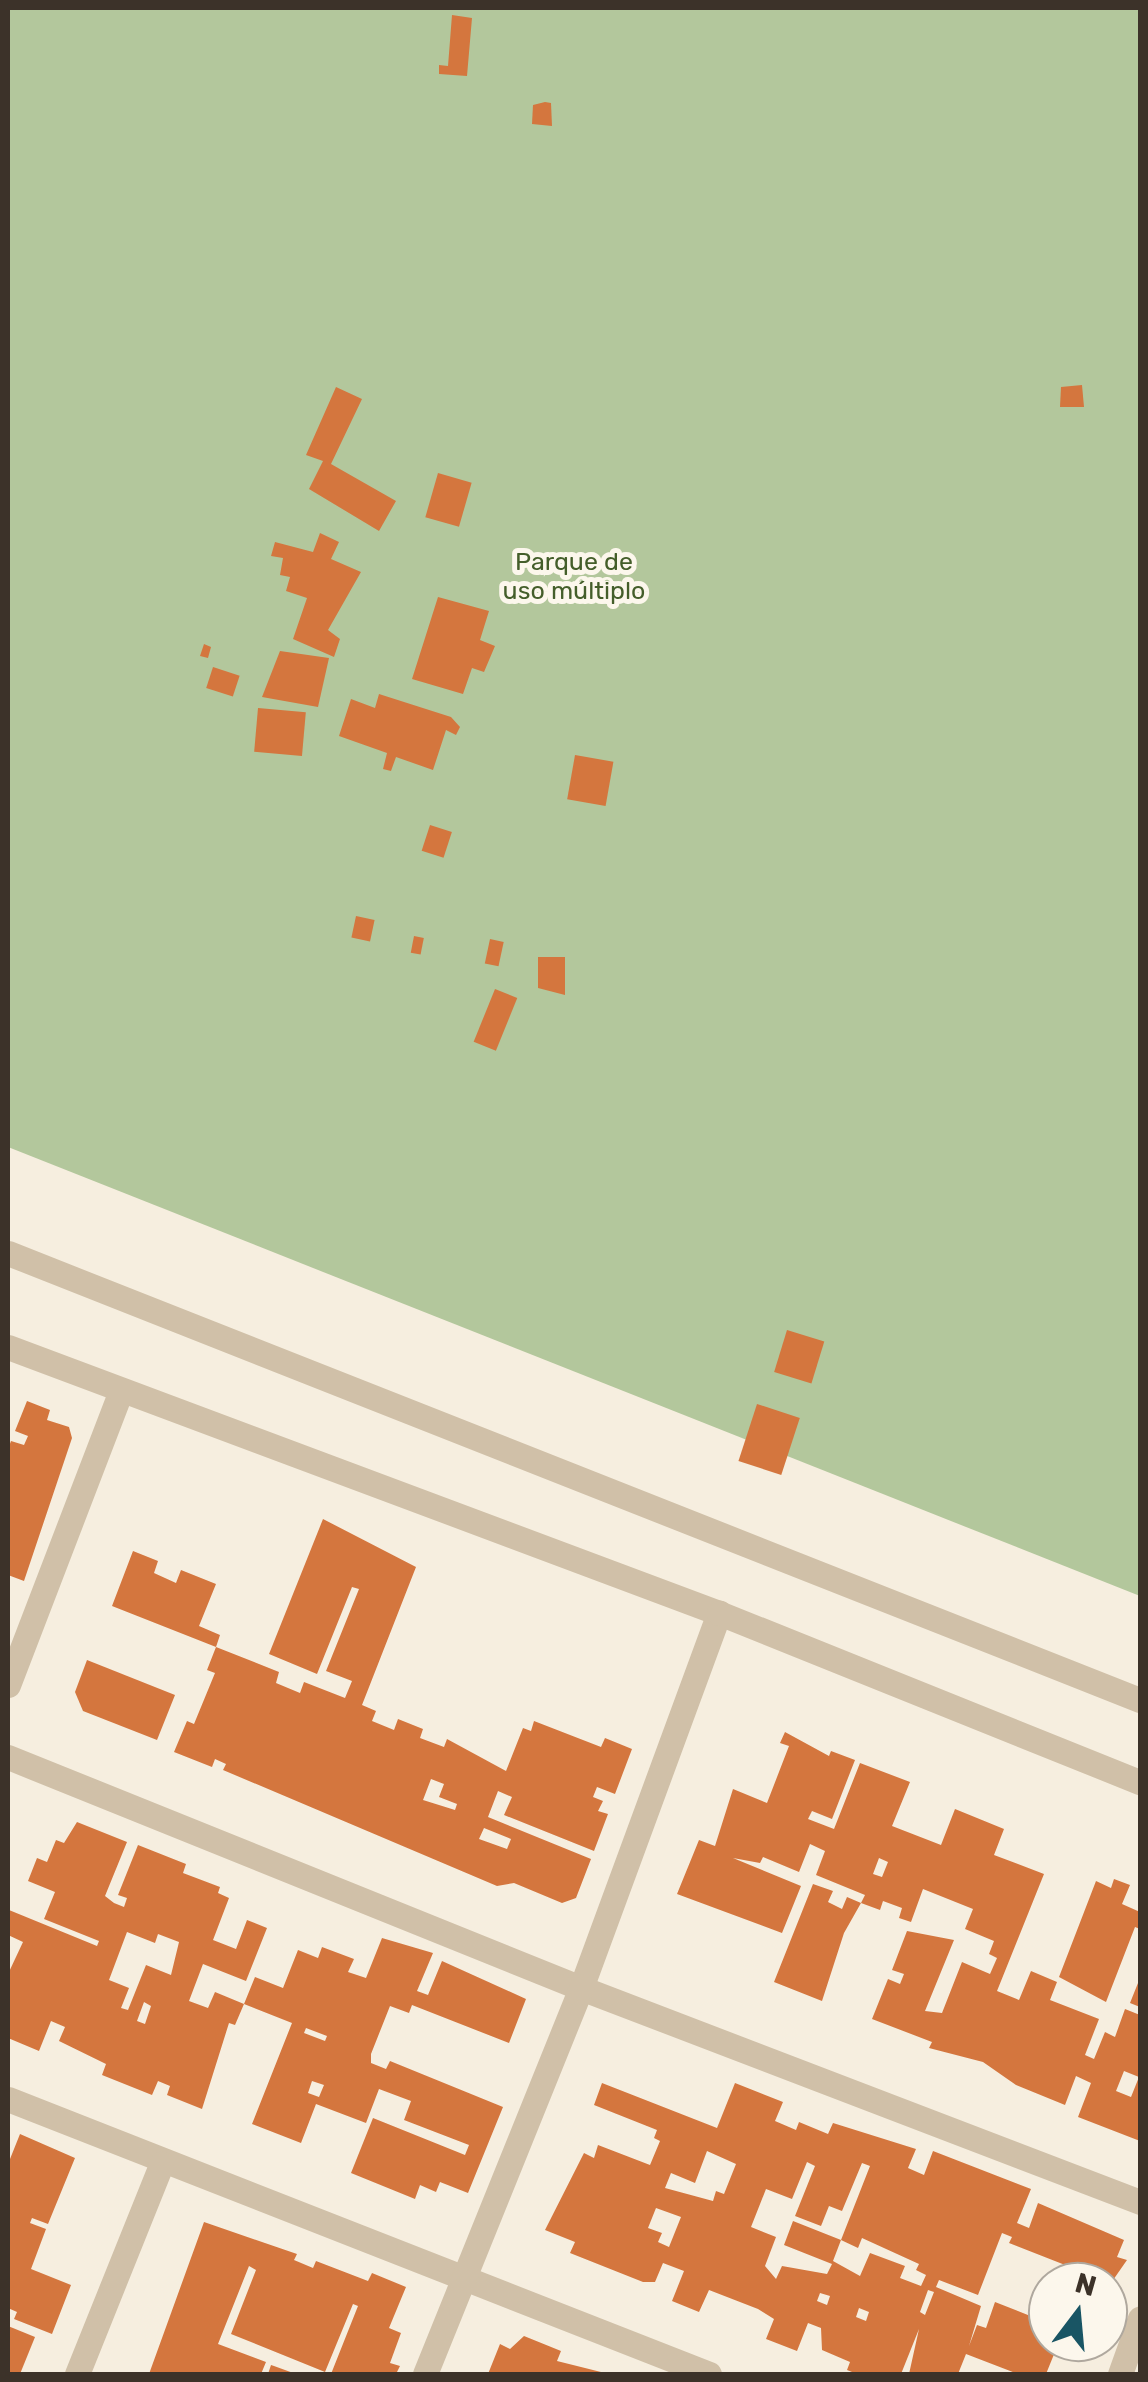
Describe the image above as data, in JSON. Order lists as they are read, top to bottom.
{
  "parks": ["Parque de uso múltiplo"],
  "north": "top"
}
